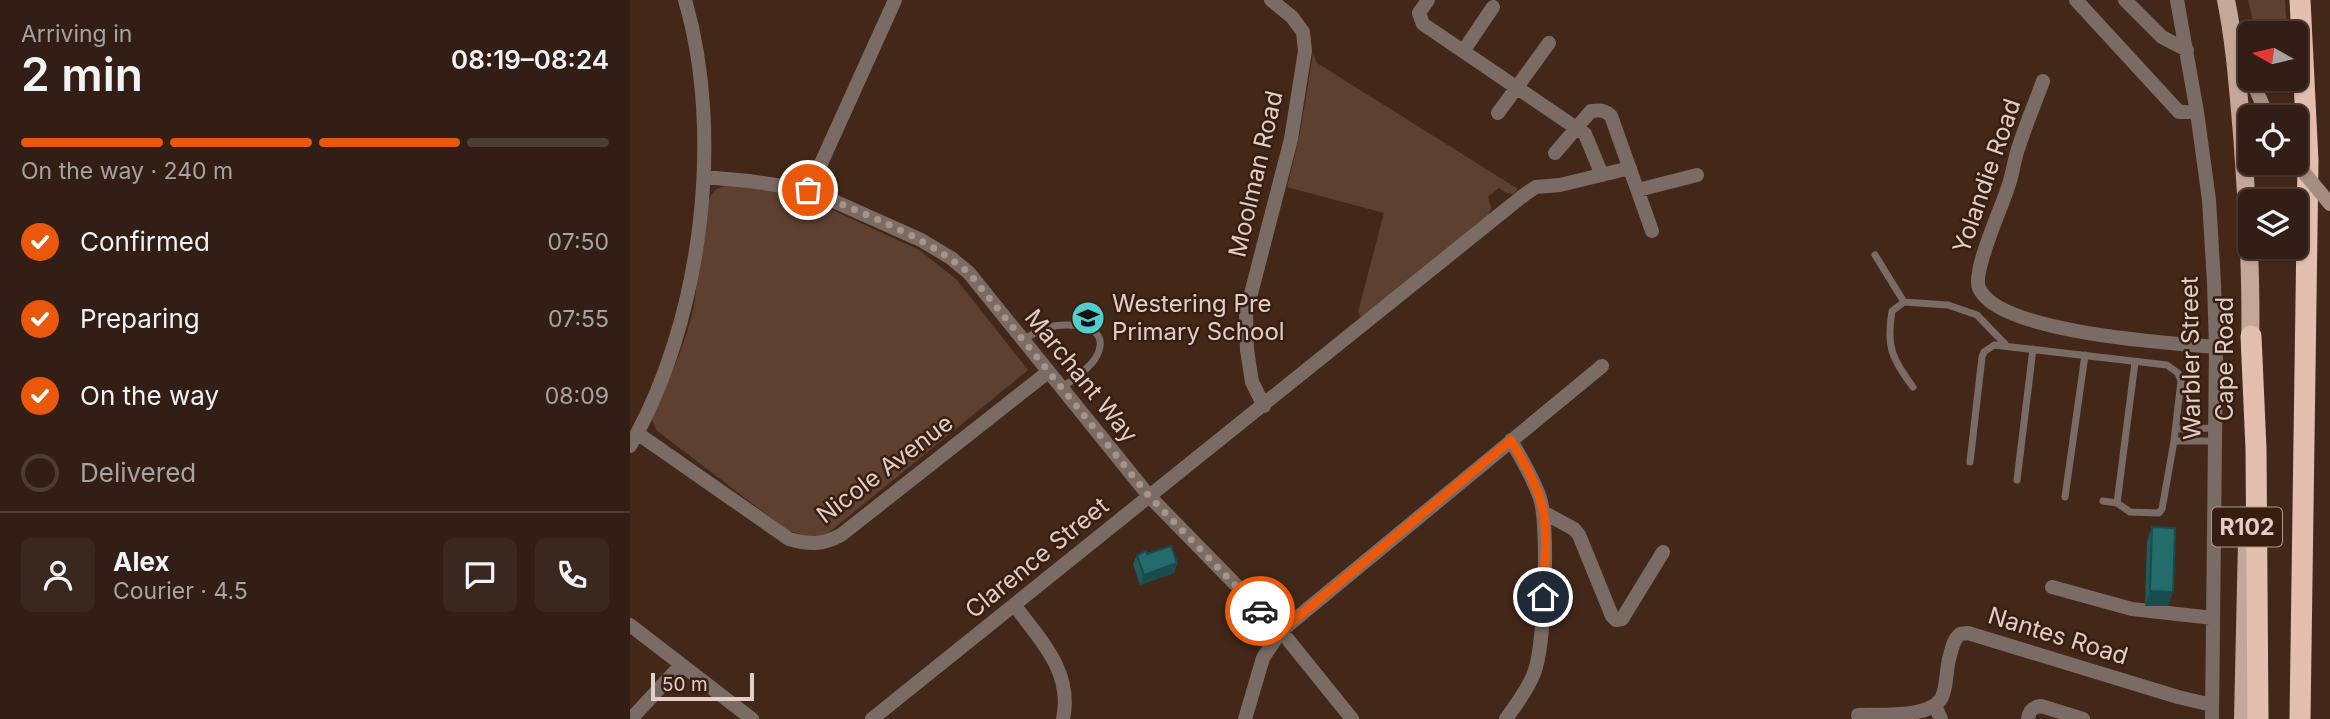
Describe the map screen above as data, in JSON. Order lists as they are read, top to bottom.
{
  "streets": {
    "main road": ["Cape Road", "R102"],
    "street": [
      "Moolman Road",
      "Yolandie Road",
      "Warbler Street",
      "Marchant Way",
      "Nicole Avenue",
      "Clarence Street",
      "Nantes Road"
    ]
  },
  "crossings": [
    ["Moolman Road", "Clarence Street"],
    ["Yolandie Road", "Warbler Street"],
    ["Warbler Street", "Nantes Road"],
    ["Marchant Way", "Nicole Avenue"],
    ["Marchant Way", "Clarence Street"]
  ],
  "places": {
    "school or university": ["Westering Pre Primary School"]
  },
  "scale_bar": "50 m",
  "north": "left",
  "page": {
    "heading": ["2 min", "Arriving in", "08:19–08:24"],
    "panel": ["Alex", "Courier · 4.5"],
    "bar": "On the way · 240 m",
    "list": [
      ["Confirmed", "07:50"],
      ["Preparing", "07:55"],
      ["On the way", "08:09"],
      "Delivered"
    ],
    "scale": "50 m"
  }
}
